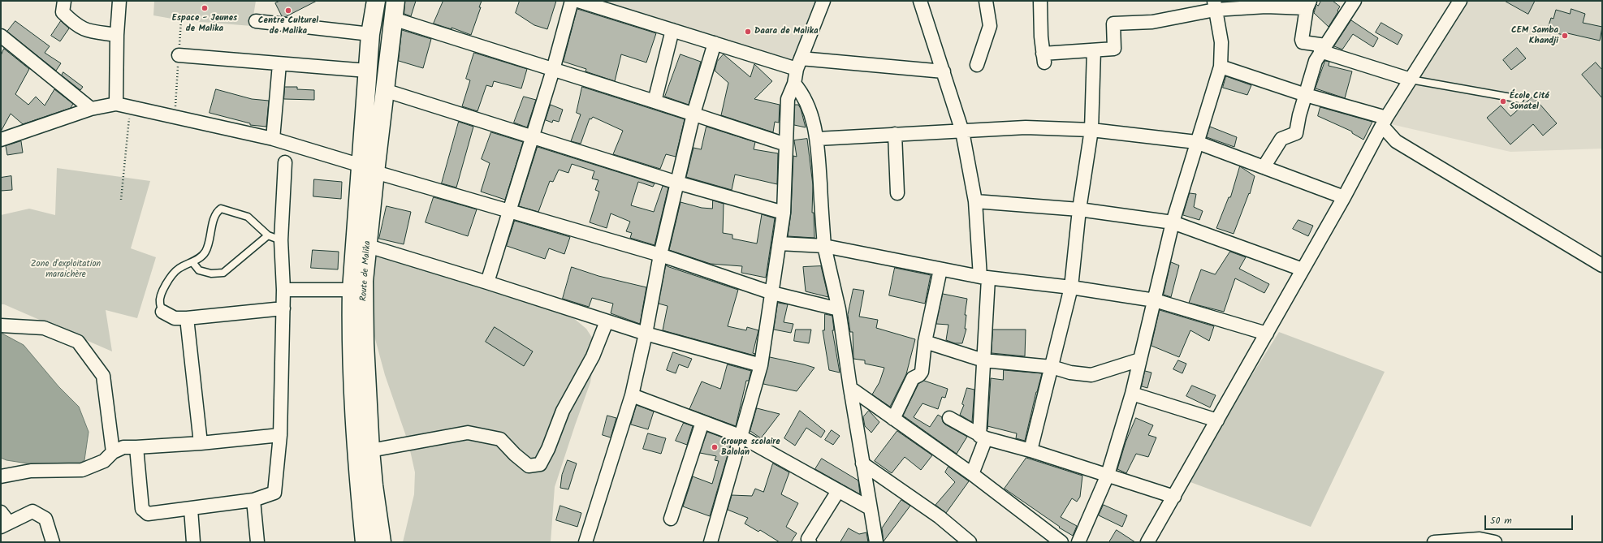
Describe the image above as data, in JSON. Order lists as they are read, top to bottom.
{
  "streets": {
    "main road": ["Route de Malika"]
  },
  "parks": ["Zone d'exploitation maraichère"],
  "places": [
    "Espace - Jeunes de Malika",
    "Centre Culturel de Malika",
    "Daara de Malika",
    "CEM Samba Khandji",
    "École Cité Sonatel",
    "Groupe scolaire Balolan"
  ],
  "scale_bar": "50 m"
}
